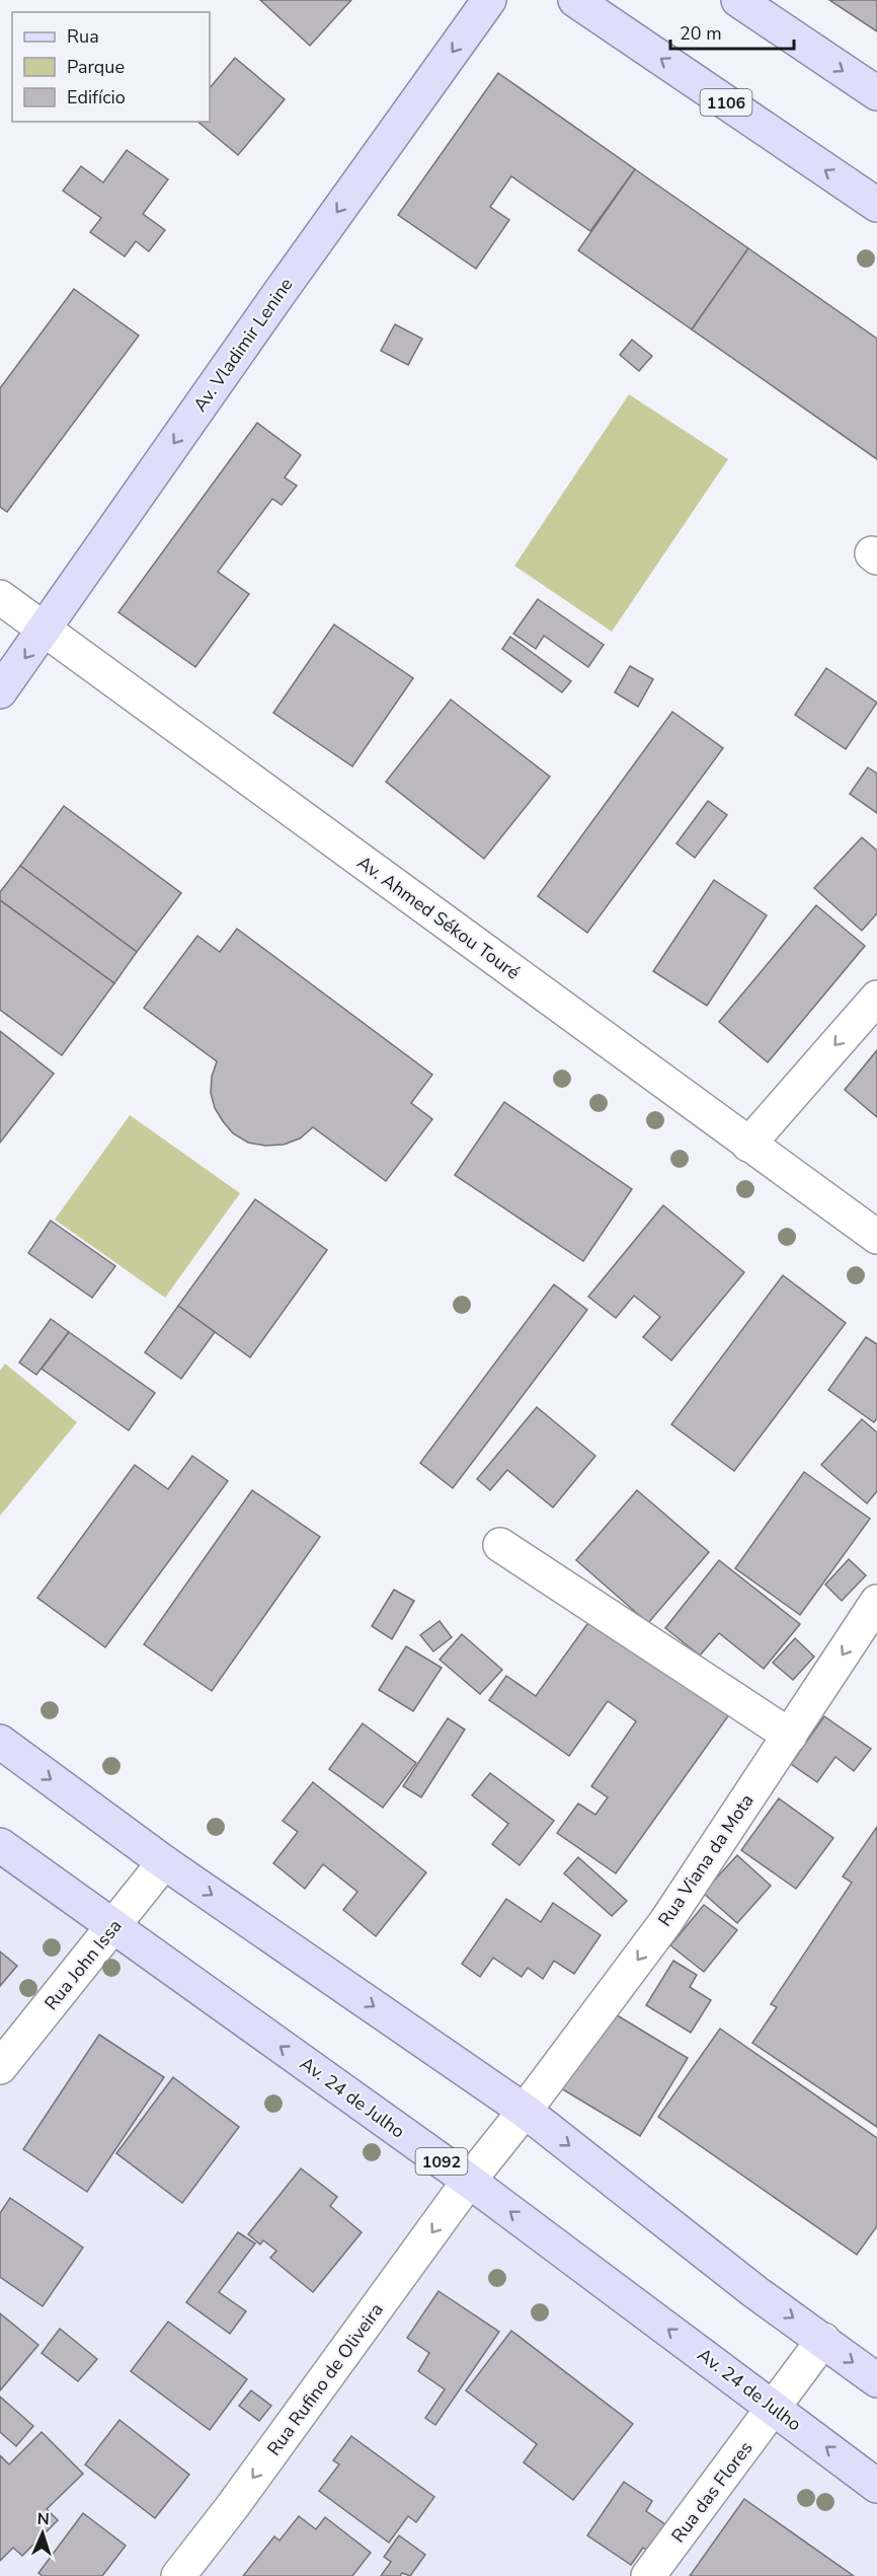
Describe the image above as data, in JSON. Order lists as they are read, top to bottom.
{
  "streets": {
    "main road": [
      "1106",
      "Av. Vladimir Lenine",
      "Av. 24 de Julho",
      "1092"
    ],
    "street": [
      "Av. Ahmed Sékou Touré",
      "Rua Viana da Mota",
      "Rua John Issa",
      "Rua Rufino de Oliveira",
      "Rua das Flores"
    ]
  },
  "crossings": [
    ["Av. Vladimir Lenine", "Av. Ahmed Sékou Touré"],
    ["Rua Viana da Mota", "Av. 24 de Julho"],
    ["Rua Viana da Mota", "Rua Rufino de Oliveira"],
    ["Rua John Issa", "Av. 24 de Julho"],
    ["Av. 24 de Julho", "Rua Rufino de Oliveira"],
    ["Av. 24 de Julho", "Rua das Flores"]
  ],
  "one_way": ["Av. Vladimir Lenine", "Rua Viana da Mota", "Rua Rufino de Oliveira"],
  "legend": ["Rua", "Parque", "Edifício"],
  "scale_bar": "20 m",
  "north": "top"
}
